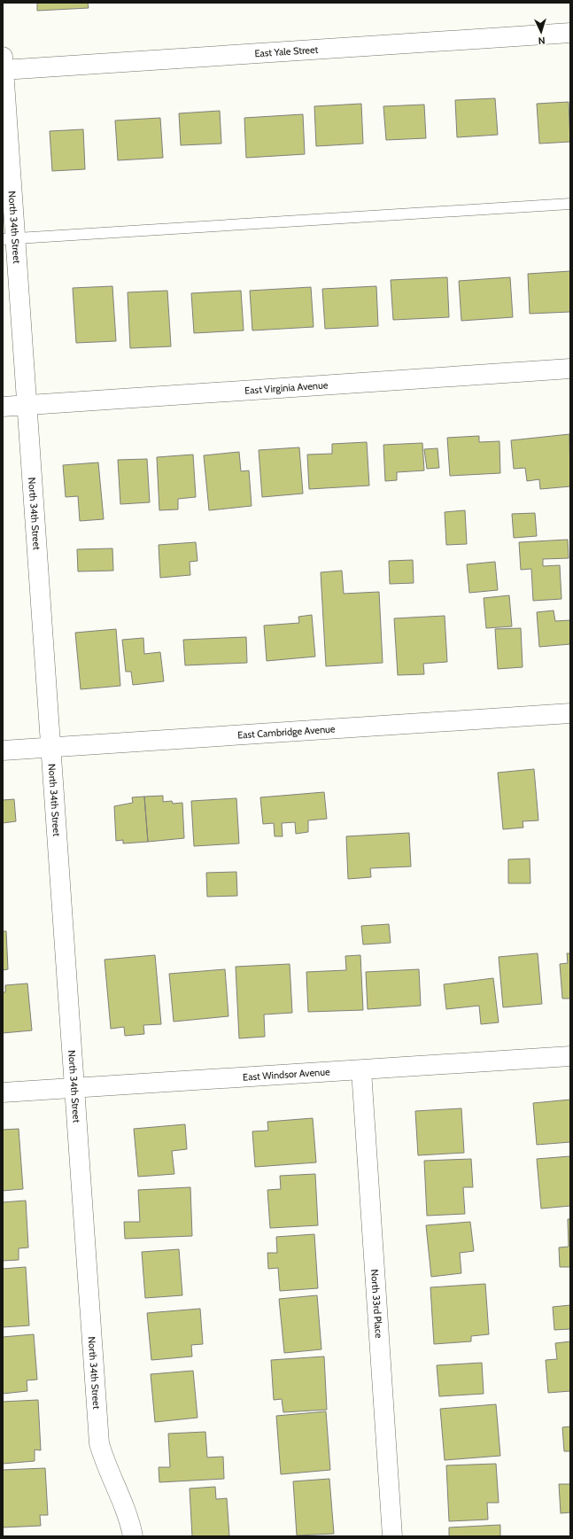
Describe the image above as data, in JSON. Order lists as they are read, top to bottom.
{
  "streets": {
    "street": [
      "East Yale Street",
      "North 34th Street",
      "East Virginia Avenue",
      "East Cambridge Avenue",
      "East Windsor Avenue",
      "North 33rd Place"
    ]
  },
  "crossings": [
    ["East Yale Street", "North 34th Street"],
    ["North 34th Street", "East Virginia Avenue"],
    ["North 34th Street", "East Cambridge Avenue"],
    ["North 34th Street", "East Windsor Avenue"],
    ["East Windsor Avenue", "North 33rd Place"]
  ],
  "north": "bottom"
}
